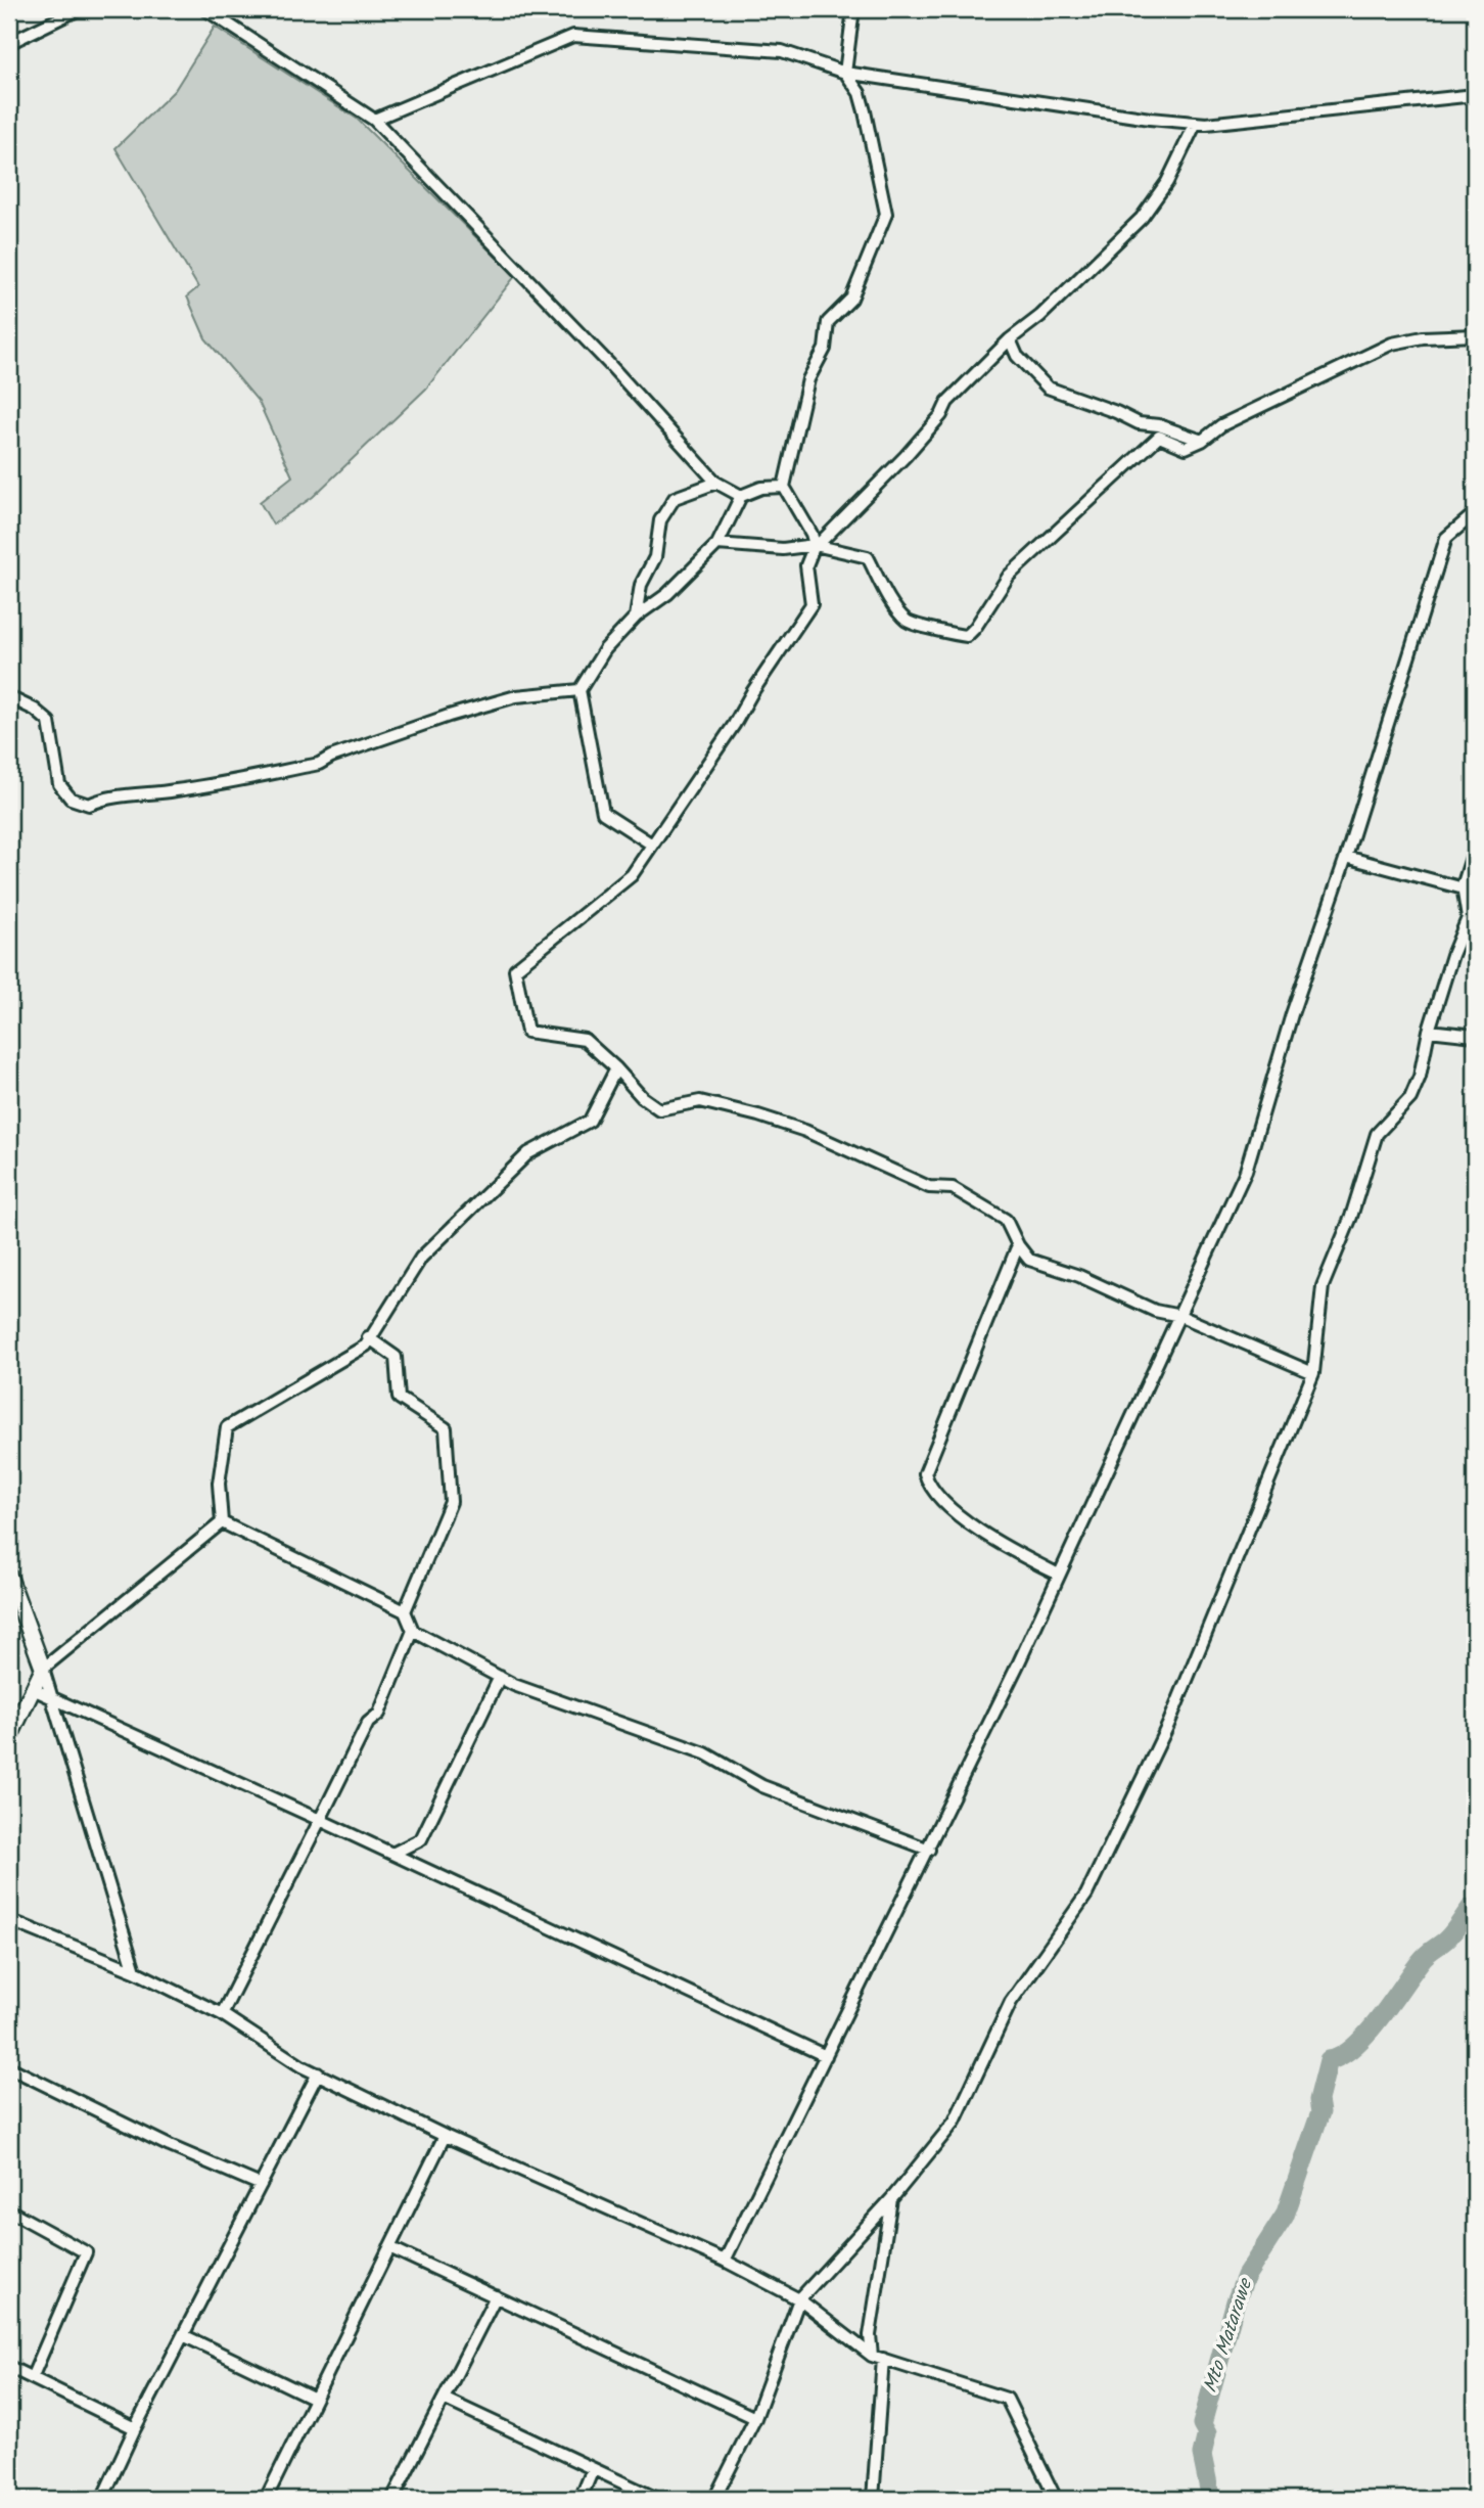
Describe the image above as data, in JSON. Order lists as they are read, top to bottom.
{
  "water": ["Mto Matarawe"]
}
